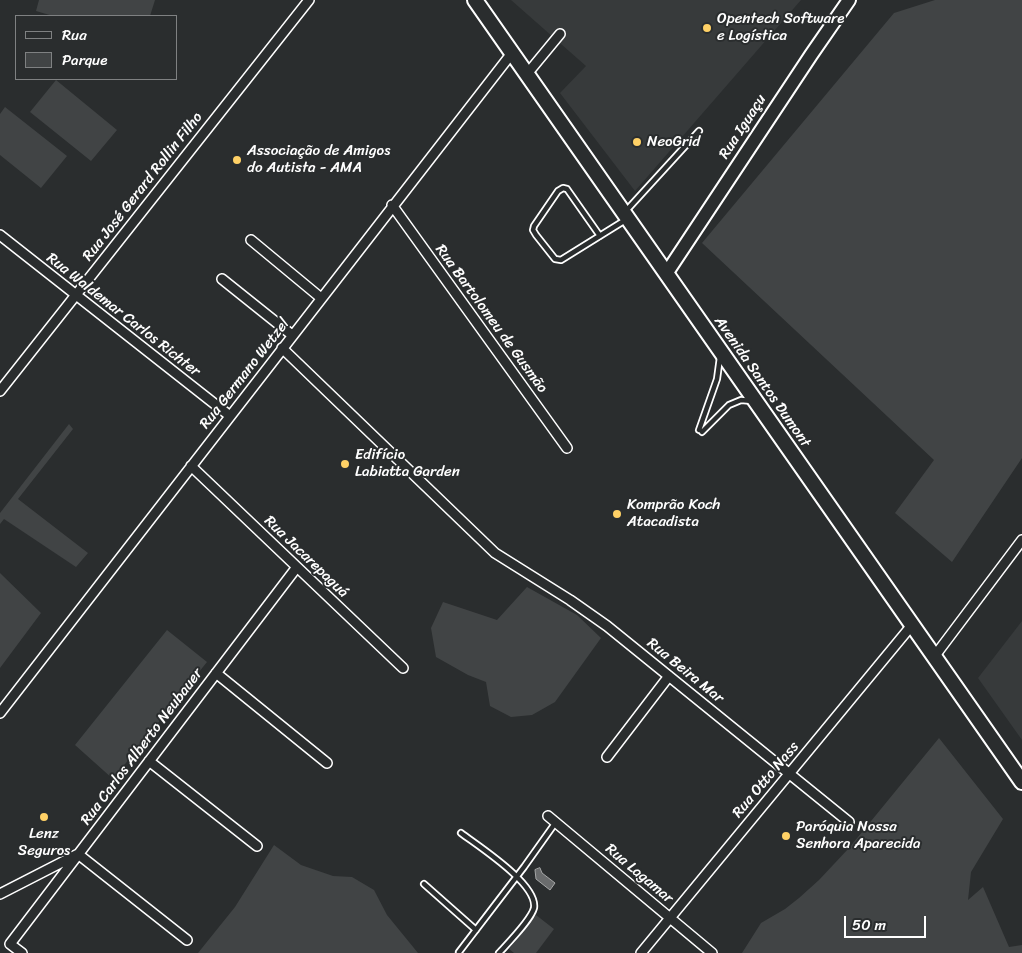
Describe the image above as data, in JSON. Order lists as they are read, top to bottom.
{
  "streets": {
    "main road": ["Avenida Santos Dumont"],
    "street": [
      "Rua Iguaçu",
      "Rua José Gerard Rollin Filho",
      "Rua Waldemar Carlos Richter",
      "Rua Bartolomeu de Gusmão",
      "Rua Germano Wetzel",
      "Rua Jacarepaguá",
      "Rua Beira Mar",
      "Rua Carlos Alberto Neubauer",
      "Rua Otto Nass",
      "Rua Lagamar"
    ]
  },
  "crossings": [
    ["Rua Iguaçu", "Avenida Santos Dumont"],
    ["Rua José Gerard Rollin Filho", "Rua Waldemar Carlos Richter"],
    ["Rua Waldemar Carlos Richter", "Rua Germano Wetzel"],
    ["Rua Bartolomeu de Gusmão", "Rua Germano Wetzel"],
    ["Rua Germano Wetzel", "Avenida Santos Dumont"],
    ["Rua Germano Wetzel", "Rua Jacarepaguá"],
    ["Rua Germano Wetzel", "Rua Beira Mar"],
    ["Avenida Santos Dumont", "Rua Otto Nass"],
    ["Rua Jacarepaguá", "Rua Carlos Alberto Neubauer"],
    ["Rua Beira Mar", "Rua Otto Nass"],
    ["Rua Otto Nass", "Rua Lagamar"]
  ],
  "places": [
    "Opentech Software e Logística",
    "NeoGrid",
    "Associação de Amigos do Autista - AMA",
    "Edifício Labiatta Garden",
    "Komprão Koch Atacadista",
    "Lenz Seguros",
    "Paróquia Nossa Senhora Aparecida"
  ],
  "legend": ["Rua", "Parque"],
  "scale_bar": "50 m"
}
